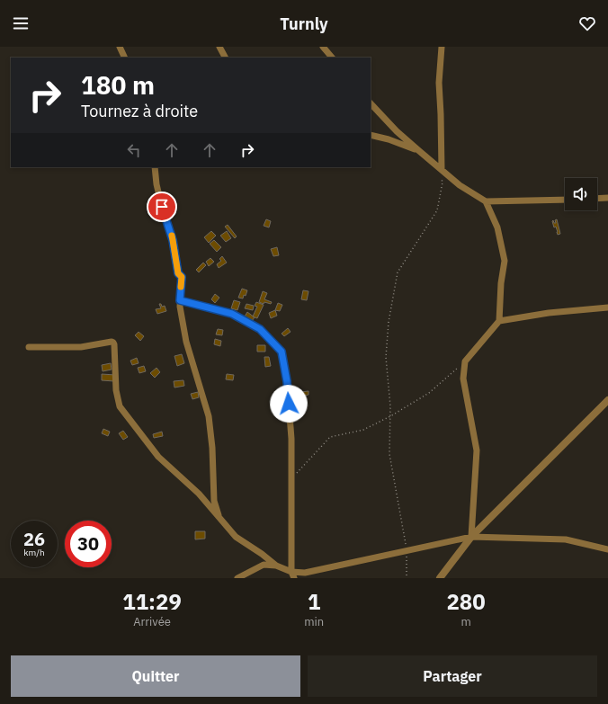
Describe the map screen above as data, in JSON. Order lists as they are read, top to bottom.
{
  "page": {
    "header": "Turnly",
    "turn": ["180 m", "Tournez à droite"],
    "speed": "26 km/h",
    "limit": "30",
    "eta": [
      "11:29",
      "Arrivée",
      "1",
      "min",
      "280",
      "m"
    ],
    "buttons": ["Quitter", "Partager"]
  }
}
